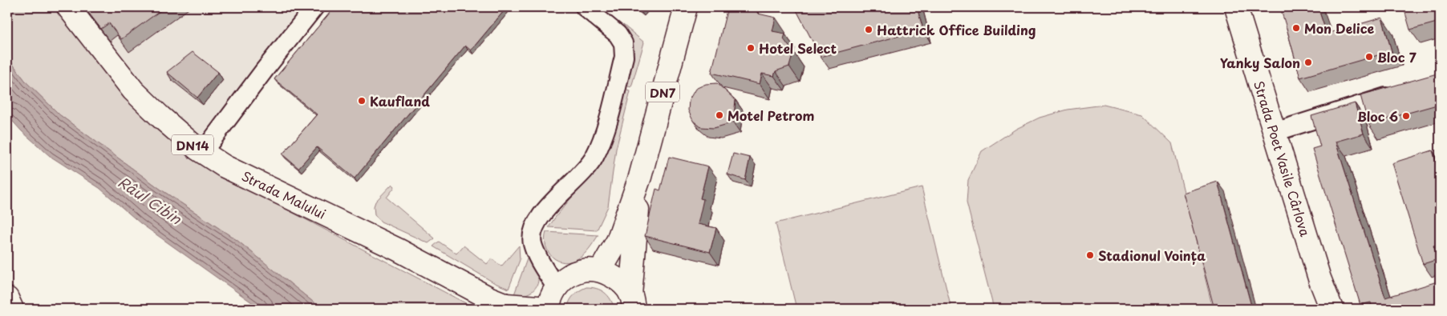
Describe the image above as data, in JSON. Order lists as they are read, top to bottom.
{
  "streets": {
    "main road": [
      "DN7",
      "DN14",
      "Strada Poet Vasile Cârlova",
      "Strada Malului"
    ]
  },
  "water": ["Râul Cibin"],
  "places": [
    "Mon Delice",
    "Hattrick Office Building",
    "Hotel Select",
    "Bloc 7",
    "Yanky Salon",
    "Kaufland",
    "Motel Petrom",
    "Bloc 6",
    "Stadionul Voința"
  ]
}
